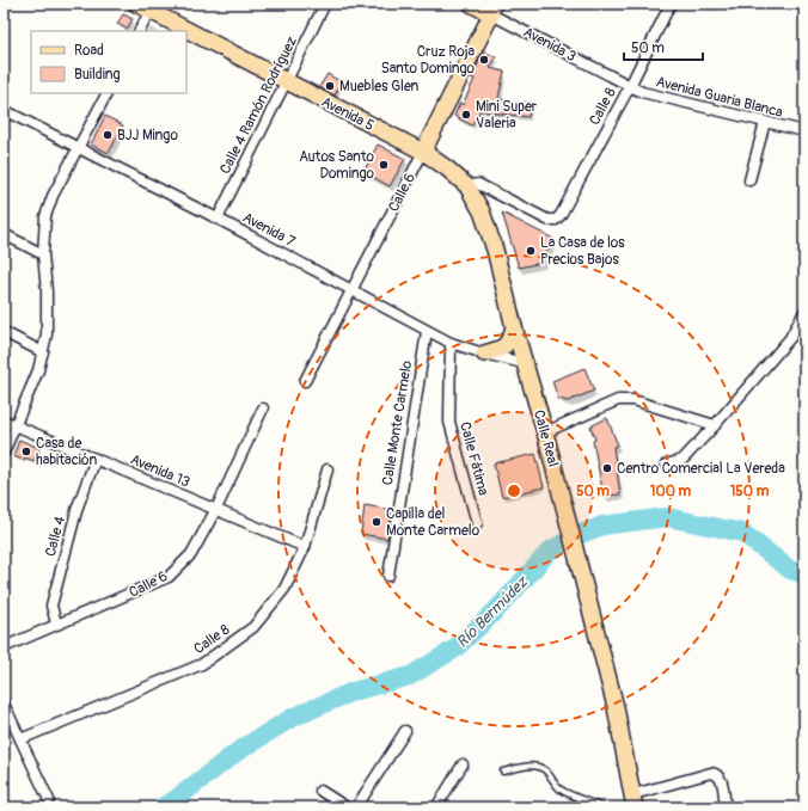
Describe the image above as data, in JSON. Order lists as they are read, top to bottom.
{
  "streets": {
    "main road": [
      "Avenida 3",
      "Avenida 5",
      "Calle 6",
      "Calle Real"
    ],
    "street": [
      "Avenida Guaria Blanca",
      "Calle 4 Ramón Rodríguez",
      "Calle 8",
      "Avenida 7",
      "Calle Monte Carmelo",
      "Calle Fátima",
      "Avenida 13",
      "Calle 4"
    ]
  },
  "crossings": [
    ["Avenida 3", "Avenida Guaria Blanca"],
    ["Avenida 3", "Calle 8"],
    ["Avenida 3", "Calle 6"],
    ["Avenida Guaria Blanca", "Calle 8"],
    ["Calle 4 Ramón Rodríguez", "Avenida 5"],
    ["Calle 4 Ramón Rodríguez", "Avenida 7"],
    ["Calle 8", "Avenida 5"],
    ["Calle 8", "Calle Real"],
    ["Calle 8", "Avenida 13"],
    ["Avenida 5", "Calle 6"],
    ["Avenida 5", "Calle Real"],
    ["Calle 6", "Avenida 7"],
    ["Calle 6", "Avenida 13"],
    ["Calle 6", "Calle 4"],
    ["Avenida 7", "Calle Monte Carmelo"],
    ["Avenida 7", "Calle Real"],
    ["Avenida 7", "Calle Fátima"],
    ["Avenida 13", "Calle 4"]
  ],
  "water": ["Río Bermúdez"],
  "places": [
    "Cruz Roja Santo Domingo",
    "Muebles Glen",
    "Mini Super Valeria",
    "BJJ Mingo",
    "Autos Santo Domingo",
    "La Casa de los Precios Bajos",
    "Casa de habitación",
    "Centro Comercial La Vereda",
    "Capilla del Monte Carmelo"
  ],
  "legend": ["Road", "Building"],
  "scale_bar": "50 m",
  "rings": ["50 m", "100 m", "150 m"]
}
